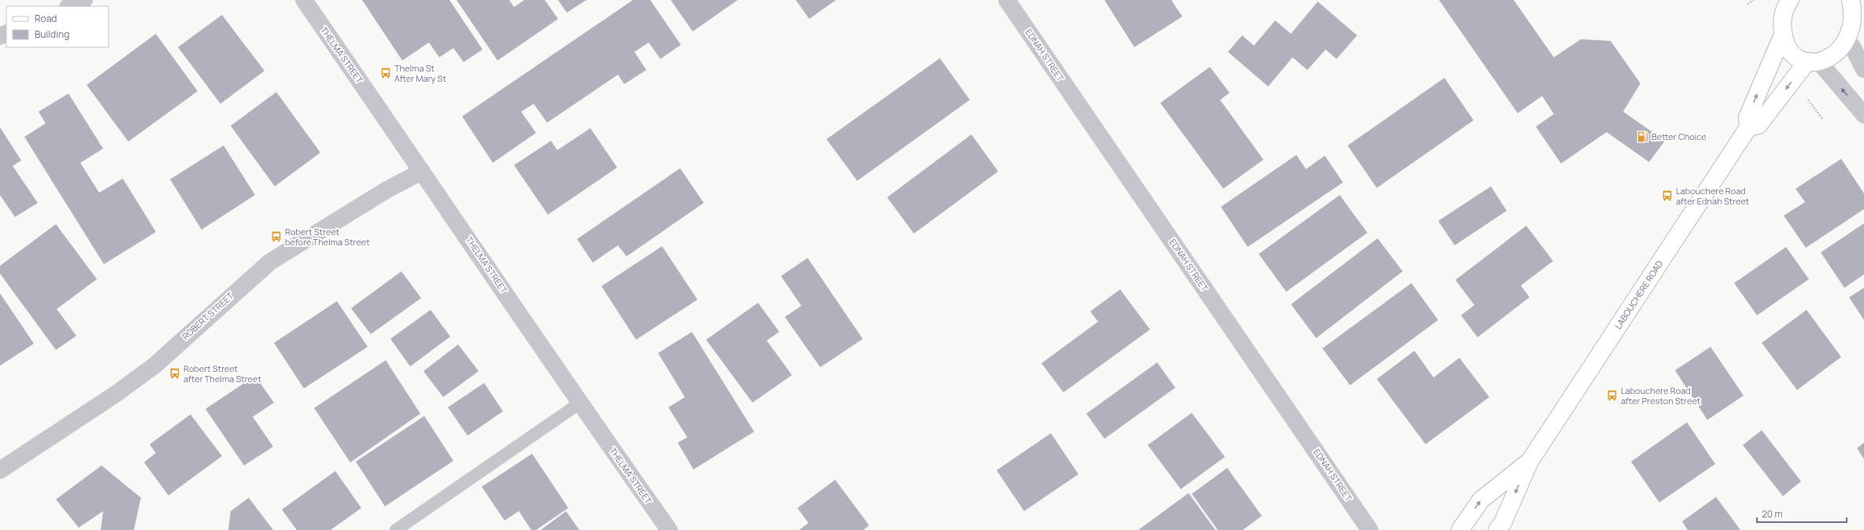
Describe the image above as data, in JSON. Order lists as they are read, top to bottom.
{
  "streets": {
    "main road": ["LABOUCHERE ROAD"],
    "street": ["THELMA STREET", "EDNAH STREET", "ROBERT STREET"]
  },
  "crossings": [
    ["THELMA STREET", "ROBERT STREET"]
  ],
  "places": {
    "bus stop": [
      "Thelma St After Mary St",
      "Labouchere Road after Ednah Street",
      "Robert Street before Thelma Street",
      "Robert Street after Thelma Street",
      "Labouchere Road after Preston Street"
    ],
    "fuel station": ["Better Choice"]
  },
  "legend": ["Road", "Building"],
  "scale_bar": "20 m"
}
